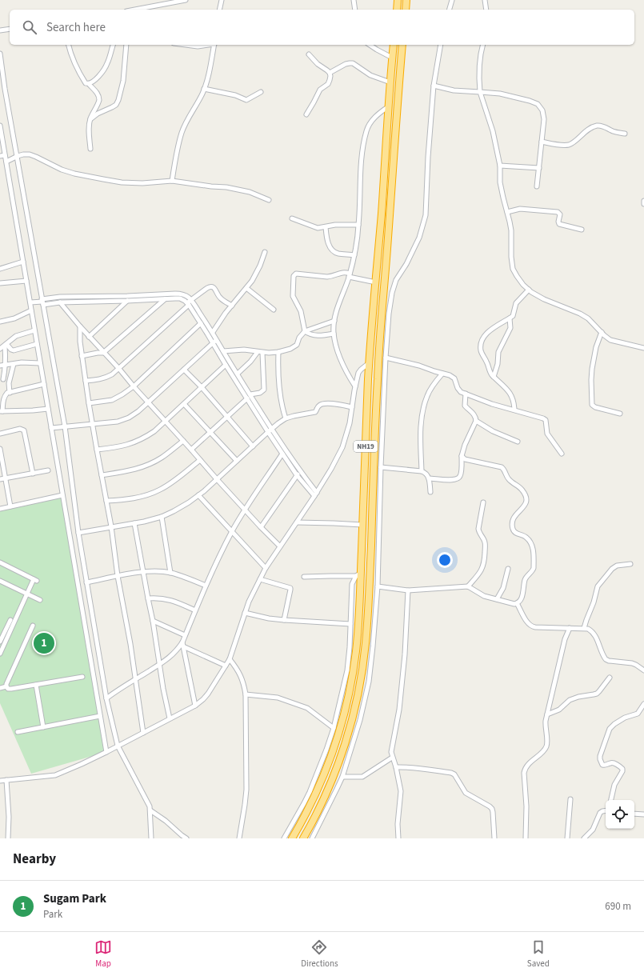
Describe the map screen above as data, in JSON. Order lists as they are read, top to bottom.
{
  "streets": {
    "highway": ["NH19"]
  },
  "page": {
    "search": "Search here",
    "pins": "1",
    "heading": "Nearby",
    "list": [
      {
        "mark": "1",
        "name": "Sugam Park",
        "note": "Park",
        "value": "690 m"
      }
    ],
    "nav": ["Map", "Directions", "Saved"]
  }
}
